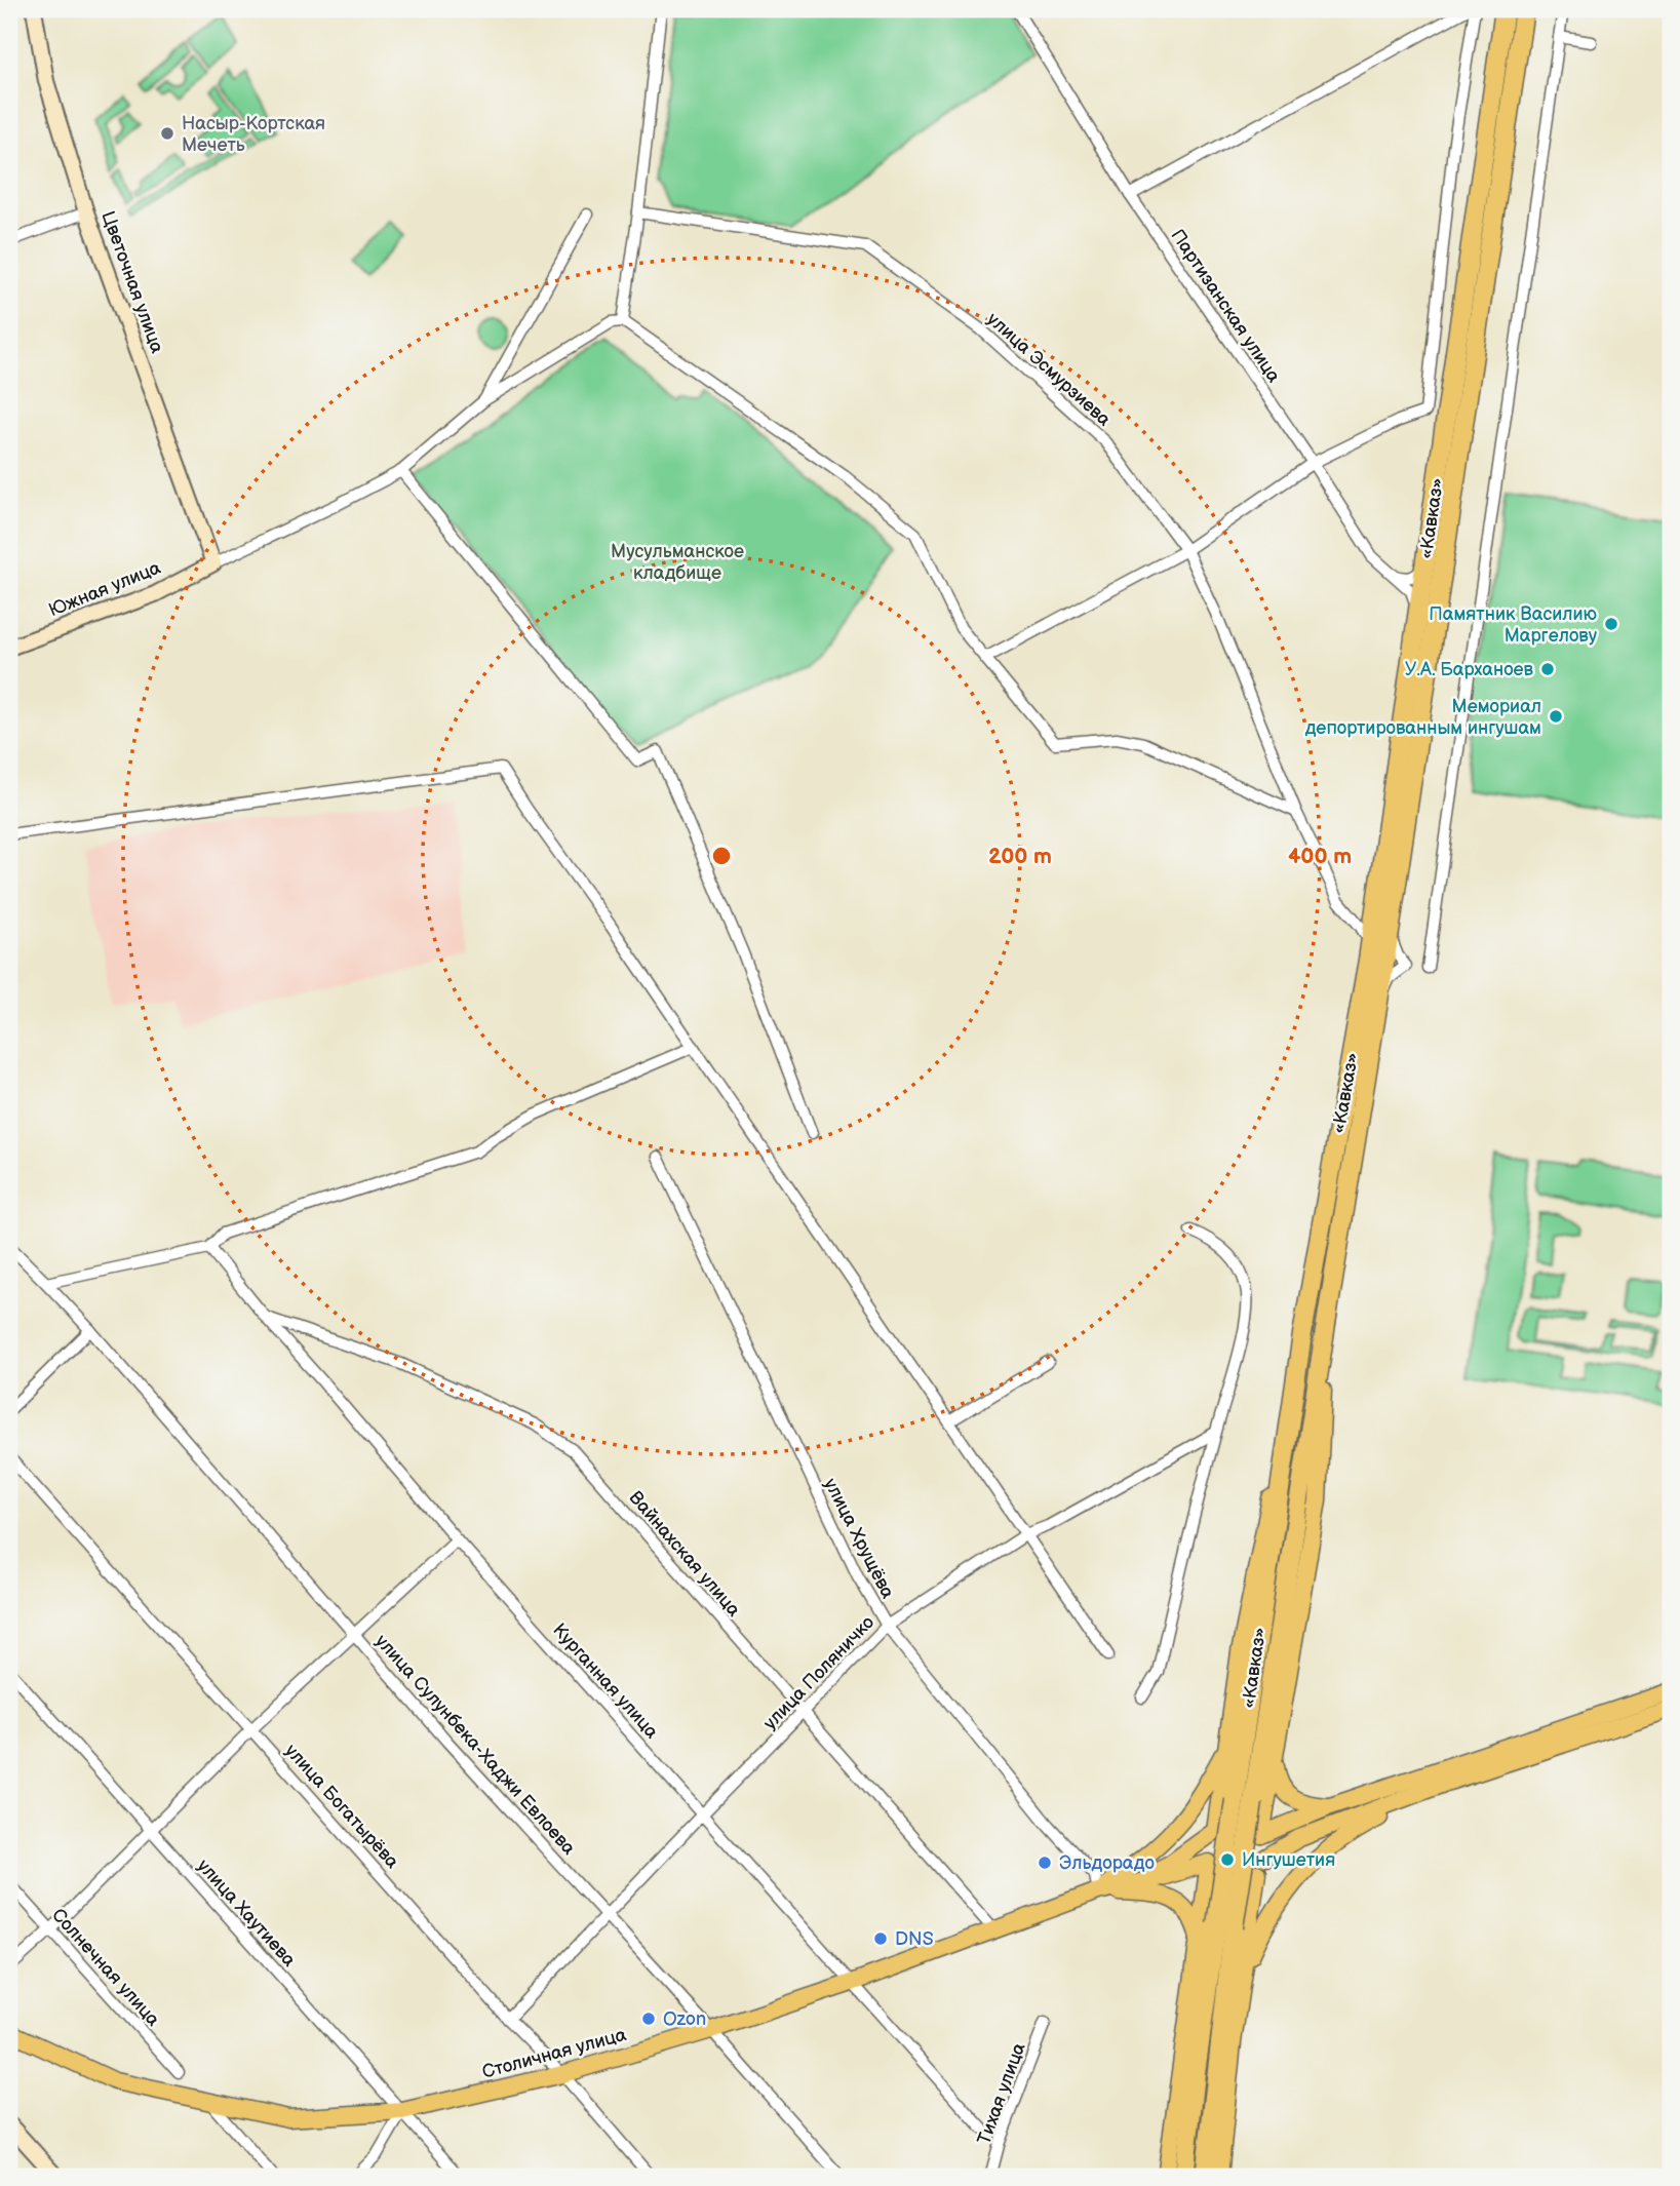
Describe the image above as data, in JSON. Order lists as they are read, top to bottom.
{
  "streets": {
    "highway": ["«Кавказ»"],
    "main road": ["Столичная улица"],
    "street": [
      "Цветочная улица",
      "Партизанская улица",
      "улица Эсмурзиева",
      "Южная улица",
      "улица Хрущёва",
      "Вайнахская улица",
      "улица Поляничко",
      "Курганная улица",
      "улица Сулунбека-Хаджи Евлоева",
      "улица Богатырёва",
      "улица Хаутиева",
      "Солнечная улица",
      "Тихая улица"
    ]
  },
  "crossings": [
    ["Цветочная улица", "Южная улица"],
    ["Партизанская улица", "«Кавказ»"],
    ["улица Эсмурзиева", "«Кавказ»"],
    ["улица Хрущёва", "улица Поляничко"],
    ["улица Хрущёва", "Столичная улица"],
    ["Вайнахская улица", "улица Поляничко"],
    ["Вайнахская улица", "Курганная улица"],
    ["Вайнахская улица", "Столичная улица"],
    ["улица Поляничко", "Курганная улица"],
    ["улица Поляничко", "улица Сулунбека-Хаджи Евлоева"],
    ["улица Поляничко", "улица Богатырёва"],
    ["Курганная улица", "Столичная улица"],
    ["улица Сулунбека-Хаджи Евлоева", "Столичная улица"],
    ["улица Богатырёва", "Столичная улица"],
    ["улица Хаутиева", "Столичная улица"]
  ],
  "parks": ["Мусульманское кладбище"],
  "places": [
    "Насыр-Кортская Мечеть",
    "Памятник Василию Маргелову",
    "У.А. Барханоев",
    "Мемориал депортированным ингушам",
    "Ингушетия",
    "Эльдорадо",
    "DNS",
    "Ozon"
  ],
  "rings": ["200 m", "400 m"]
}
